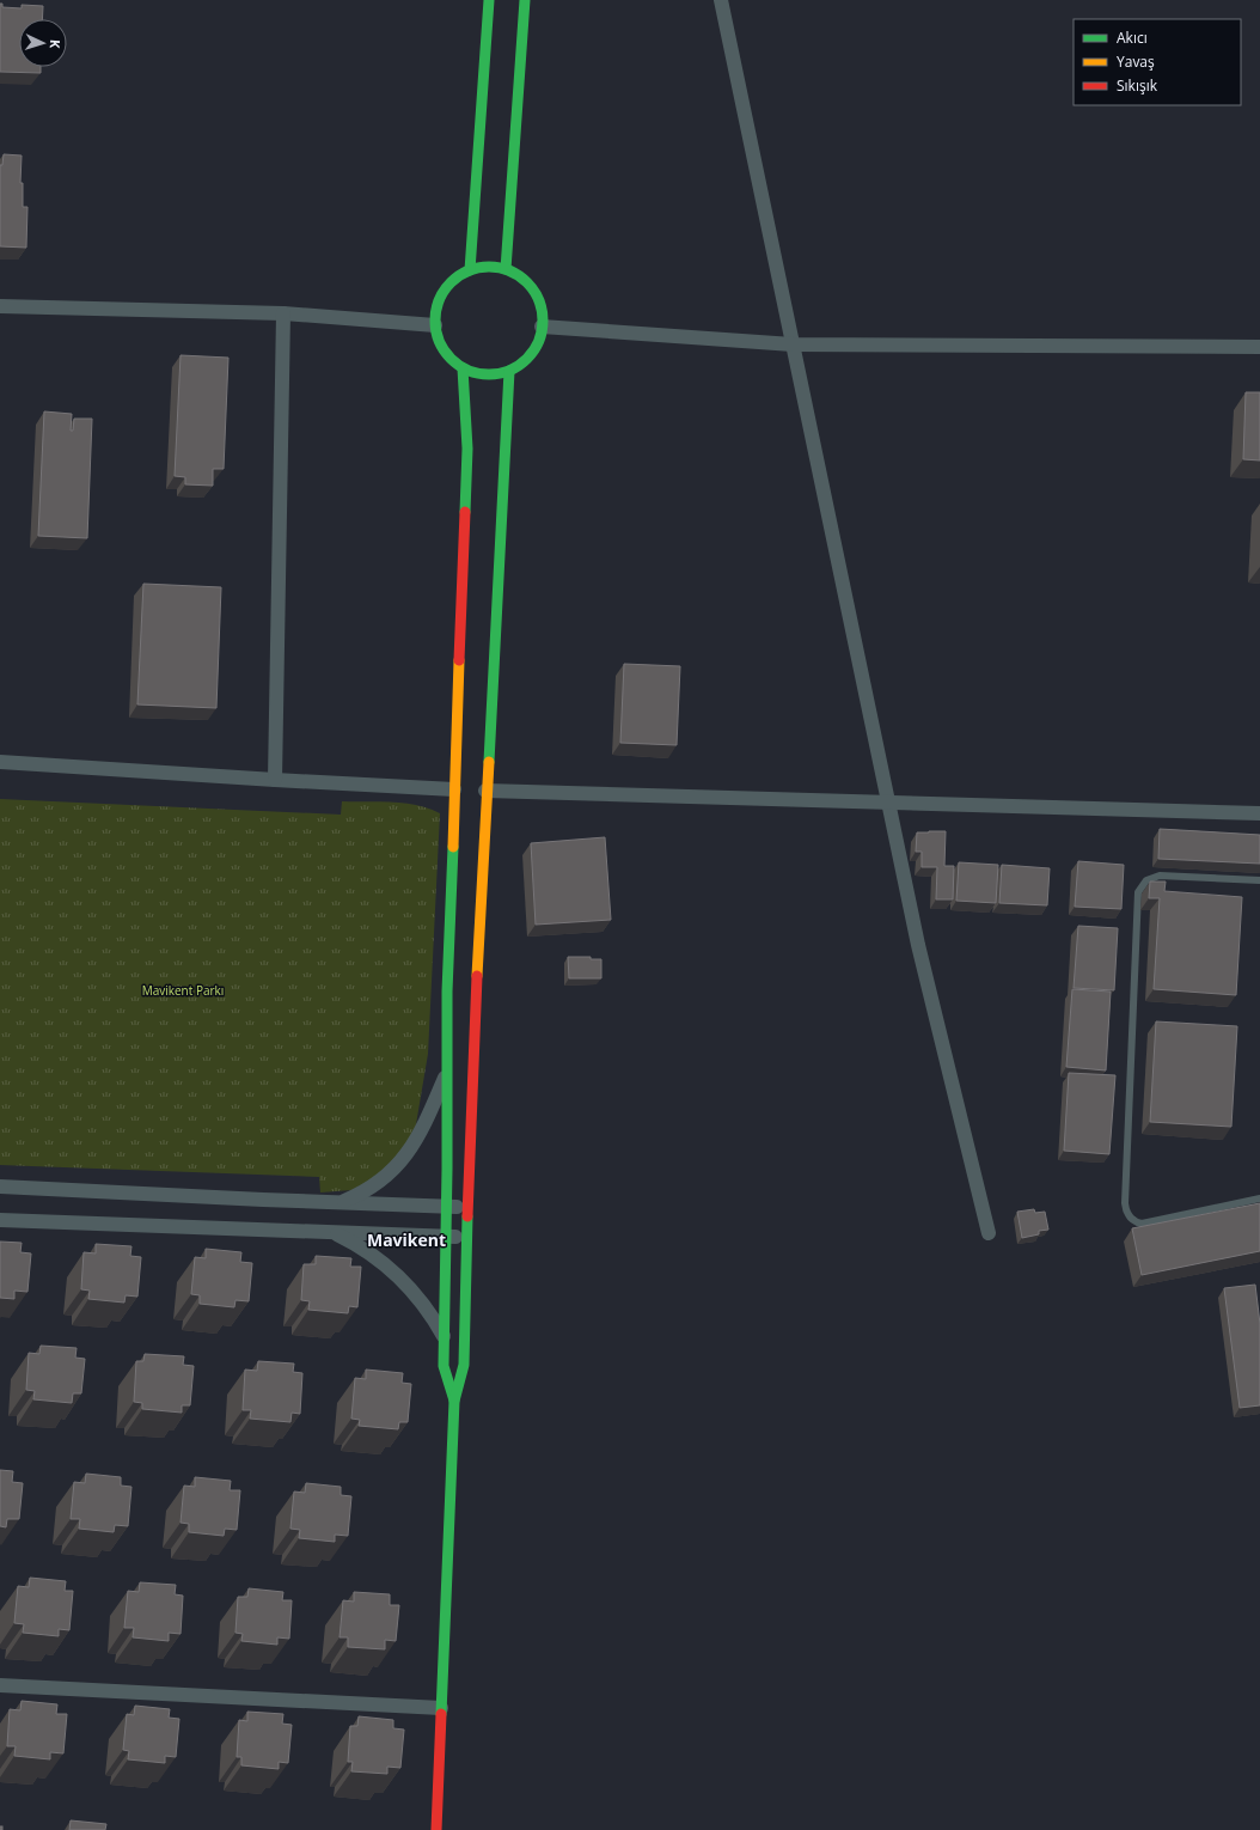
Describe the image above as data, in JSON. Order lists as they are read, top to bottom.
{
  "districts": ["Mavikent"],
  "parks": ["Mavikent Parkı"],
  "legend": ["Akıcı", "Yavaş", "Sıkışık"],
  "north": "right"
}
